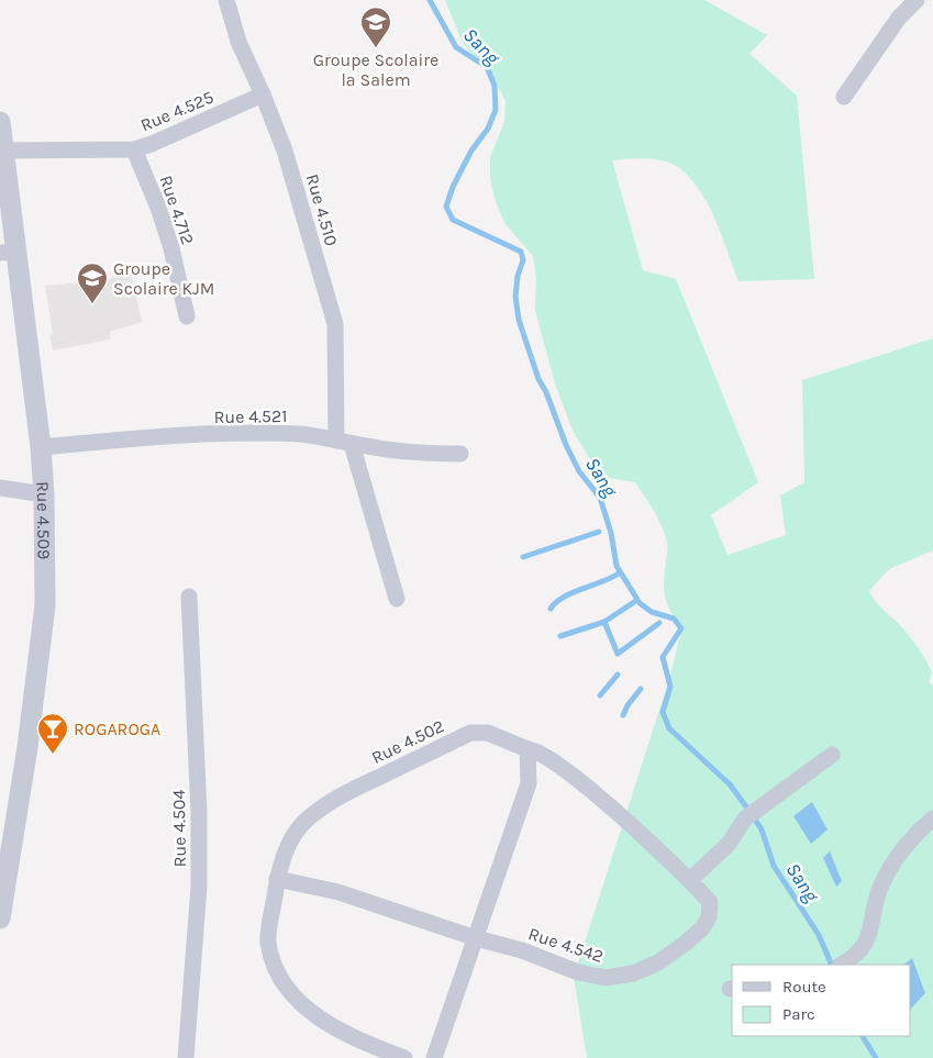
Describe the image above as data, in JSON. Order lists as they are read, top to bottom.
{
  "streets": {
    "street": [
      "Rue 4.525",
      "Rue 4.712",
      "Rue 4.510",
      "Rue 4.521",
      "Rue 4.509",
      "Rue 4.502",
      "Rue 4.504",
      "Rue 4.542"
    ]
  },
  "crossings": [
    ["Rue 4.525", "Rue 4.712"],
    ["Rue 4.525", "Rue 4.510"],
    ["Rue 4.525", "Rue 4.509"],
    ["Rue 4.510", "Rue 4.521"],
    ["Rue 4.521", "Rue 4.509"],
    ["Rue 4.502", "Rue 4.542"]
  ],
  "water": ["Sang"],
  "places": {
    "school or university": ["Groupe Scolaire la Salem", "Groupe Scolaire KJM"],
    "bar": ["ROGAROGA"]
  },
  "legend": ["Route", "Parc"]
}
